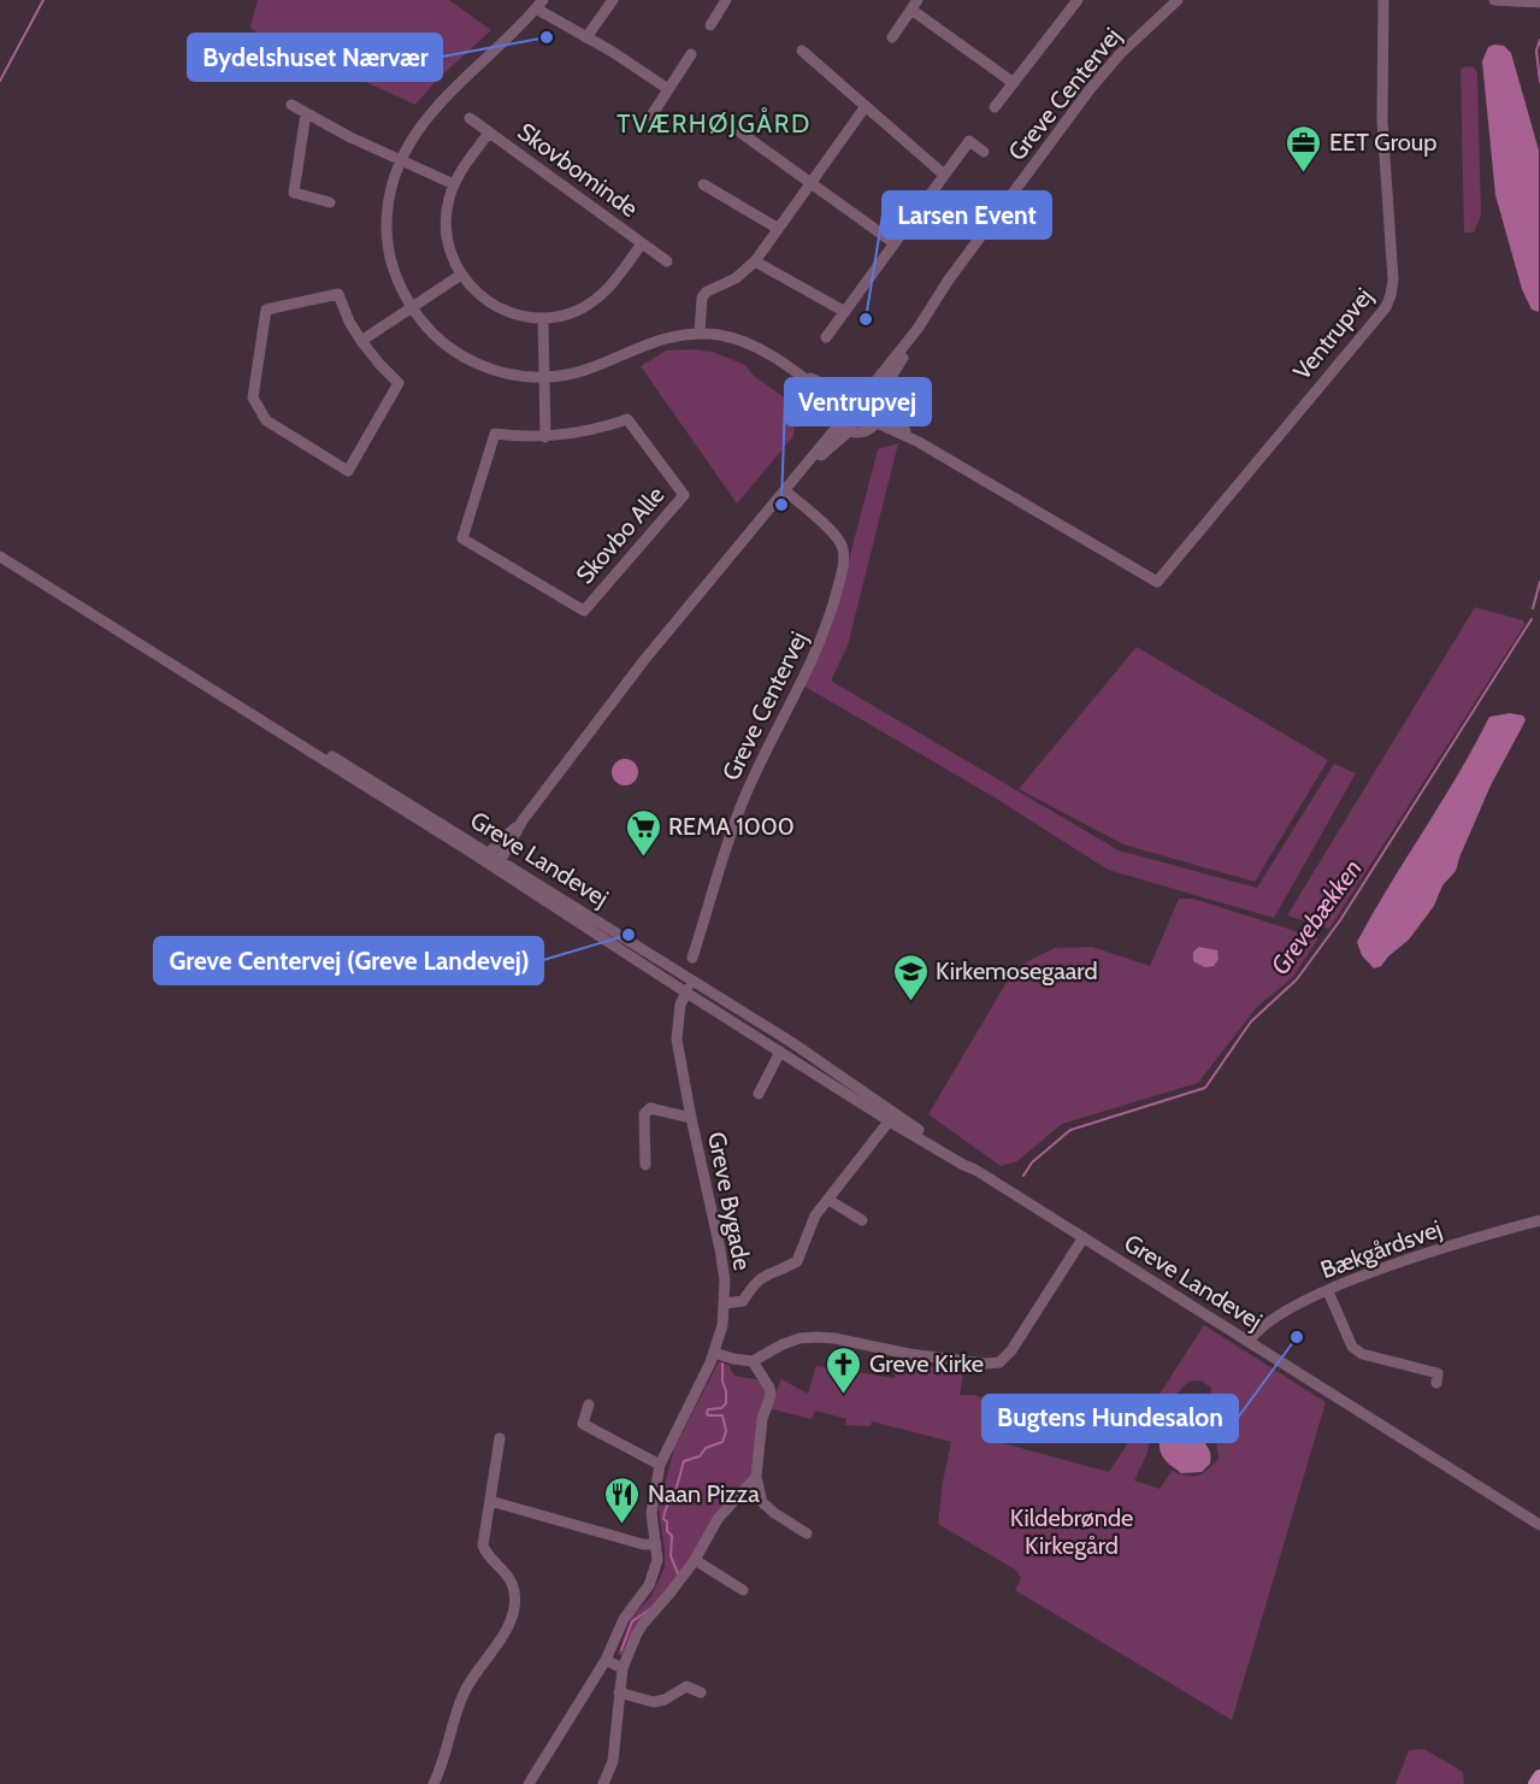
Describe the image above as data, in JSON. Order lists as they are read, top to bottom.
{
  "streets": {
    "street": [
      "Greve Centervej",
      "Skovbominde",
      "Ventrupvej",
      "Skovbo Alle",
      "Greve Landevej",
      "Greve Bygade",
      "Bækgårdsvej"
    ]
  },
  "crossings": [
    ["Greve Centervej", "Ventrupvej"],
    ["Greve Landevej", "Greve Bygade"],
    ["Greve Landevej", "Bækgårdsvej"]
  ],
  "districts": ["TVÆRHØJGÅRD"],
  "water": ["Grevebækken"],
  "parks": ["Kildebrønde Kirkegård"],
  "places": {
    "other": [
      "Bydelshuset Nærvær",
      "Larsen Event",
      "Ventrupvej",
      "Greve Centervej (Greve Landevej)",
      "Bugtens Hundesalon"
    ],
    "office": ["EET Group"],
    "supermarket": ["REMA 1000"],
    "school or university": ["Kirkemosegaard"],
    "church": ["Greve Kirke"],
    "restaurant": ["Naan Pizza"]
  }
}
